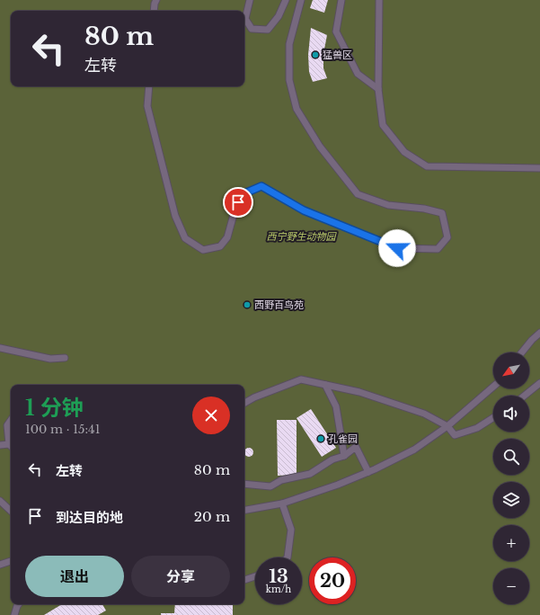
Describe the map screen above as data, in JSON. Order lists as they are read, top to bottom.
{
  "parks": ["西宁野生动物园"],
  "places": ["猛兽区", "西野百鸟苑", "孔雀园"],
  "north": "bottom left",
  "page": {
    "turn": ["80 m", "左转"],
    "map_buttons": ["+", "−"],
    "heading": ["1 分钟", "100 m · 15:41"],
    "list": [
      {
        "name": "左转",
        "value": "80 m"
      },
      {
        "name": "到达目的地",
        "value": "20 m"
      }
    ],
    "buttons": ["退出", "分享"],
    "speed": "13 km/h",
    "limit": "20"
  }
}
